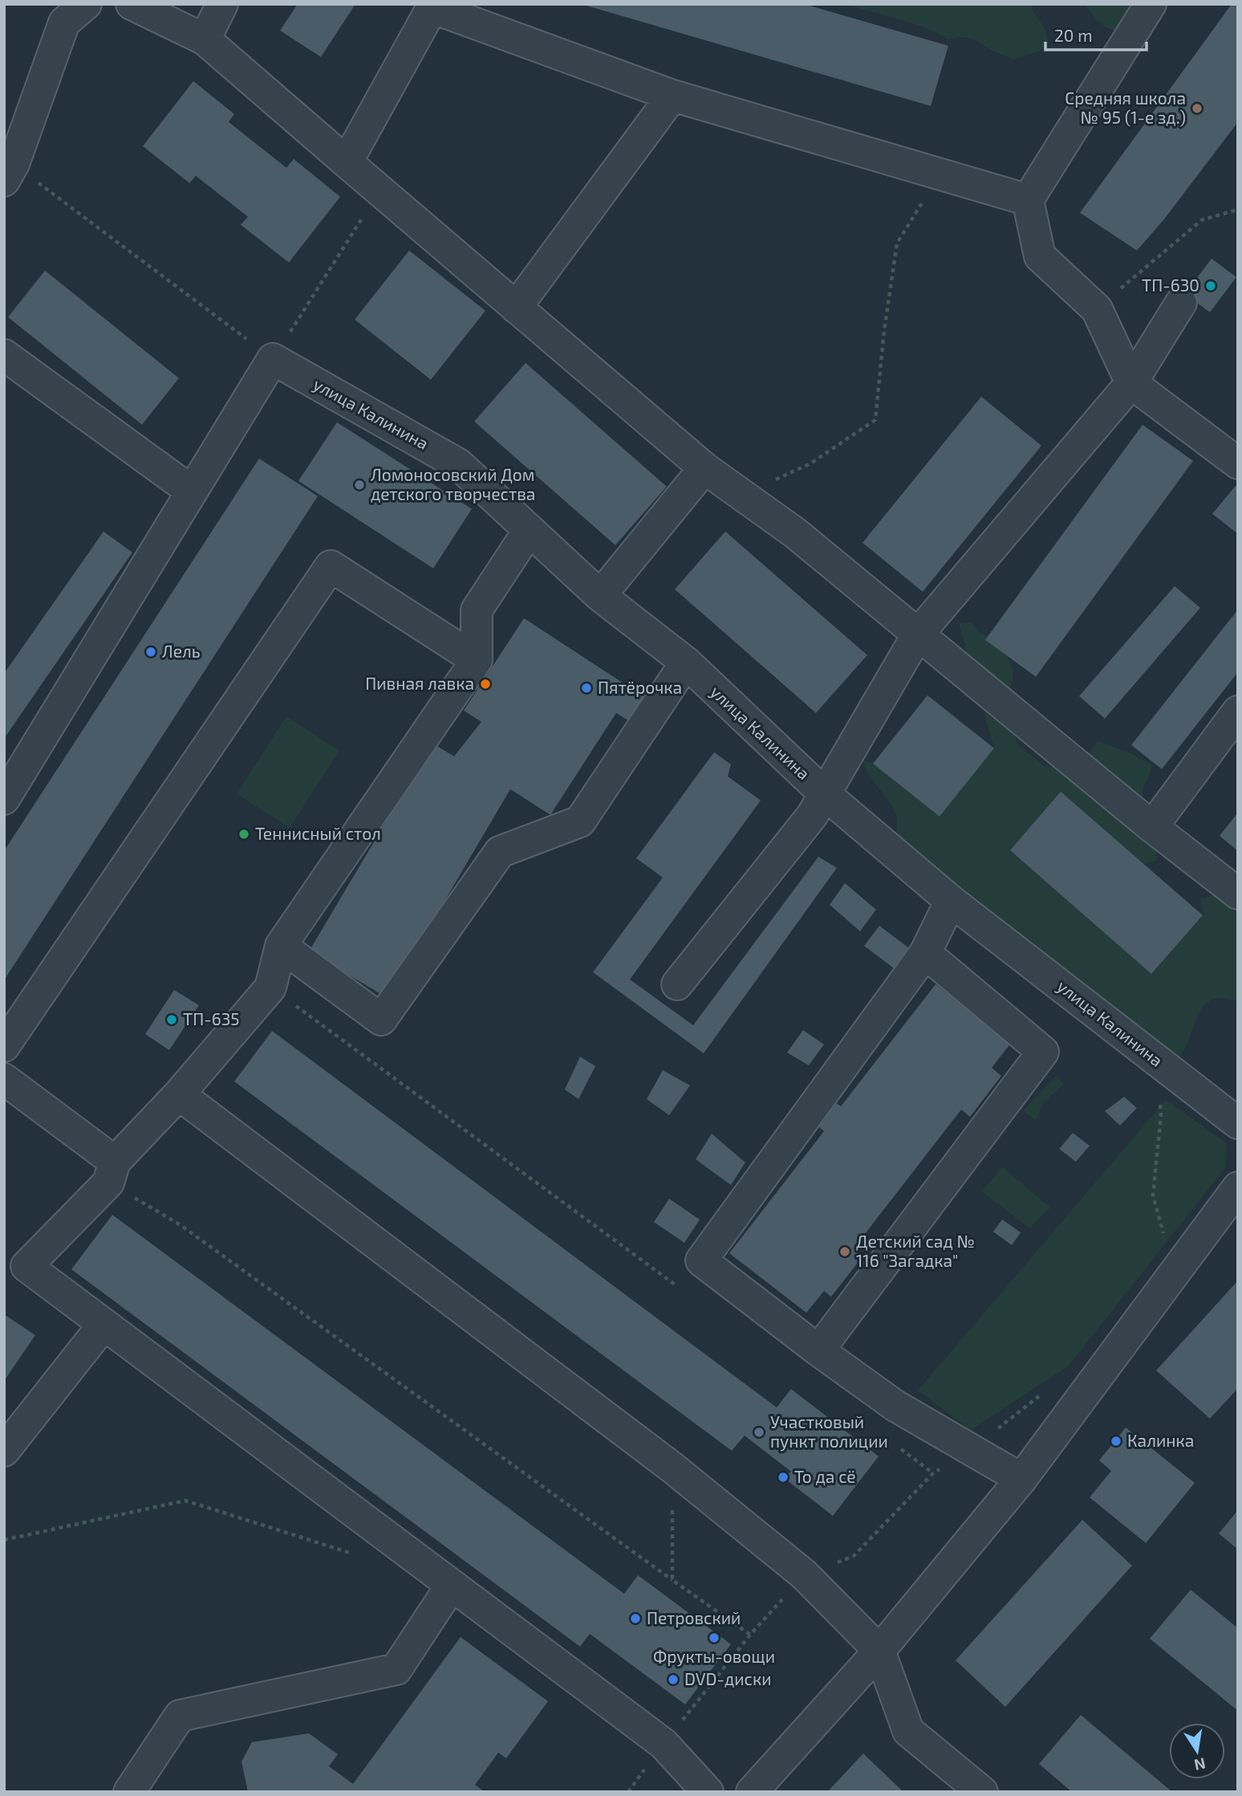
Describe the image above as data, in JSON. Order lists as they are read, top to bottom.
{
  "streets": {
    "street": ["улица Калинина"]
  },
  "places": [
    "Средняя школа № 95 (1-е зд.)",
    "ТП-630",
    "Ломоносовский Дом детского творчества",
    "Лель",
    "Пивная лавка",
    "Пятёрочка",
    "Теннисный стол",
    "ТП-635",
    "Детский сад № 116 \"Загадка\"",
    "Участковый пункт полиции",
    "Калинка",
    "То да сё",
    "Петровский",
    "Фрукты-овощи",
    "DVD-диски"
  ],
  "scale_bar": "20 m",
  "north": "bottom"
}
